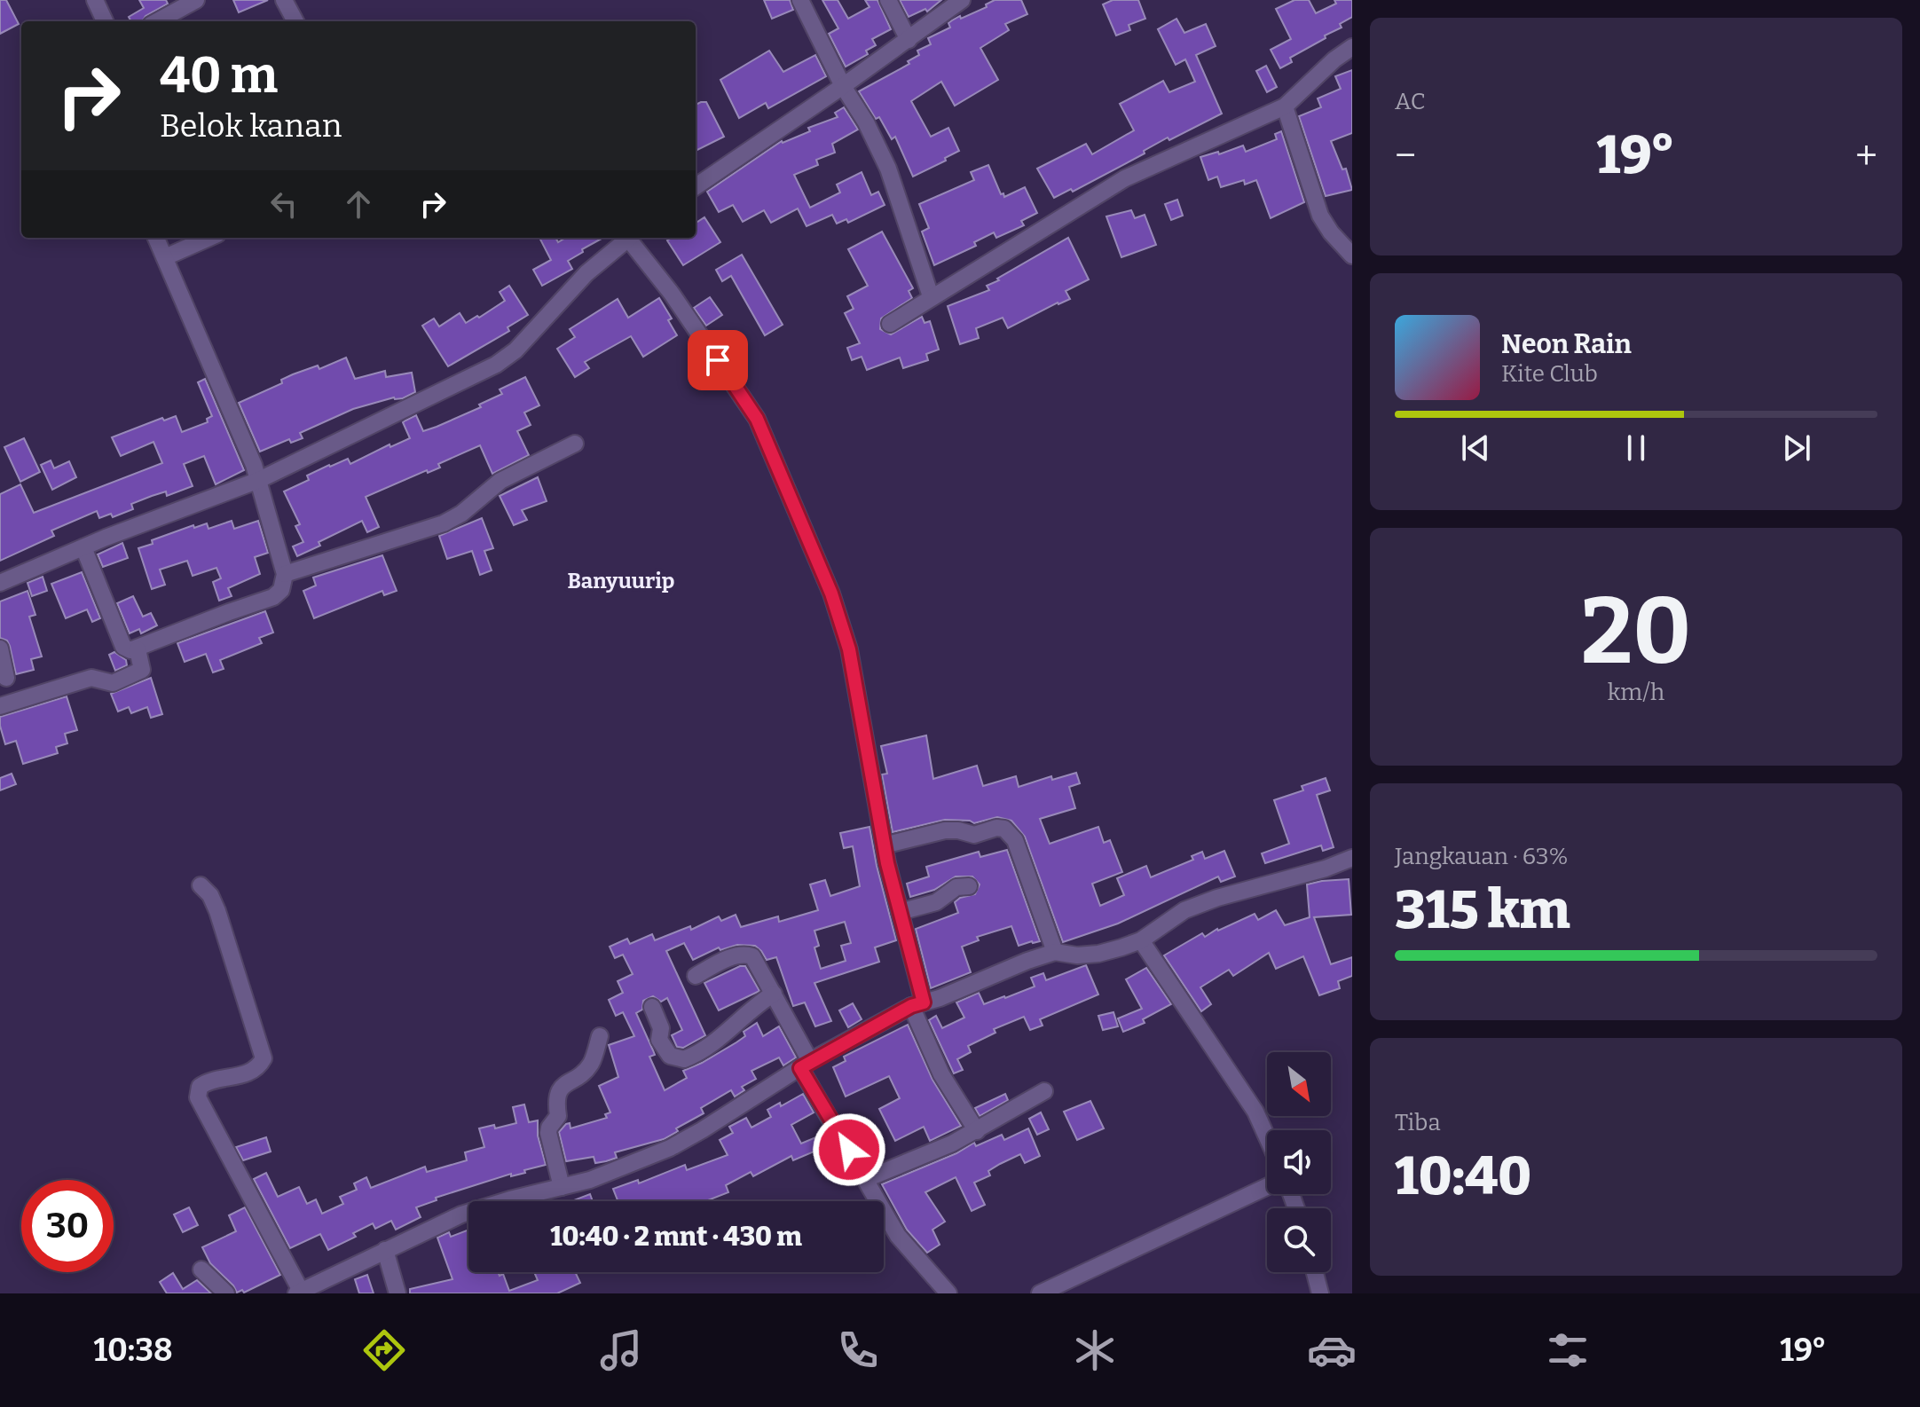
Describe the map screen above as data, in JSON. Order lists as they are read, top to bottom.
{
  "districts": ["Banyuurip"],
  "north": "bottom right",
  "page": {
    "tile": [
      "AC",
      ["20", "km/h"],
      ["Jangkauan · 63%", "315 km"],
      ["Tiba", "10:40"]
    ],
    "turn": ["40 m", "Belok kanan"],
    "heat": ["−", "19°", "+"],
    "song": ["Neon Rain", "Kite Club"],
    "limit": "30",
    "trip": "10:40 · 2 mnt · 430 m",
    "tabs": ["10:38", "19°"]
  }
}
